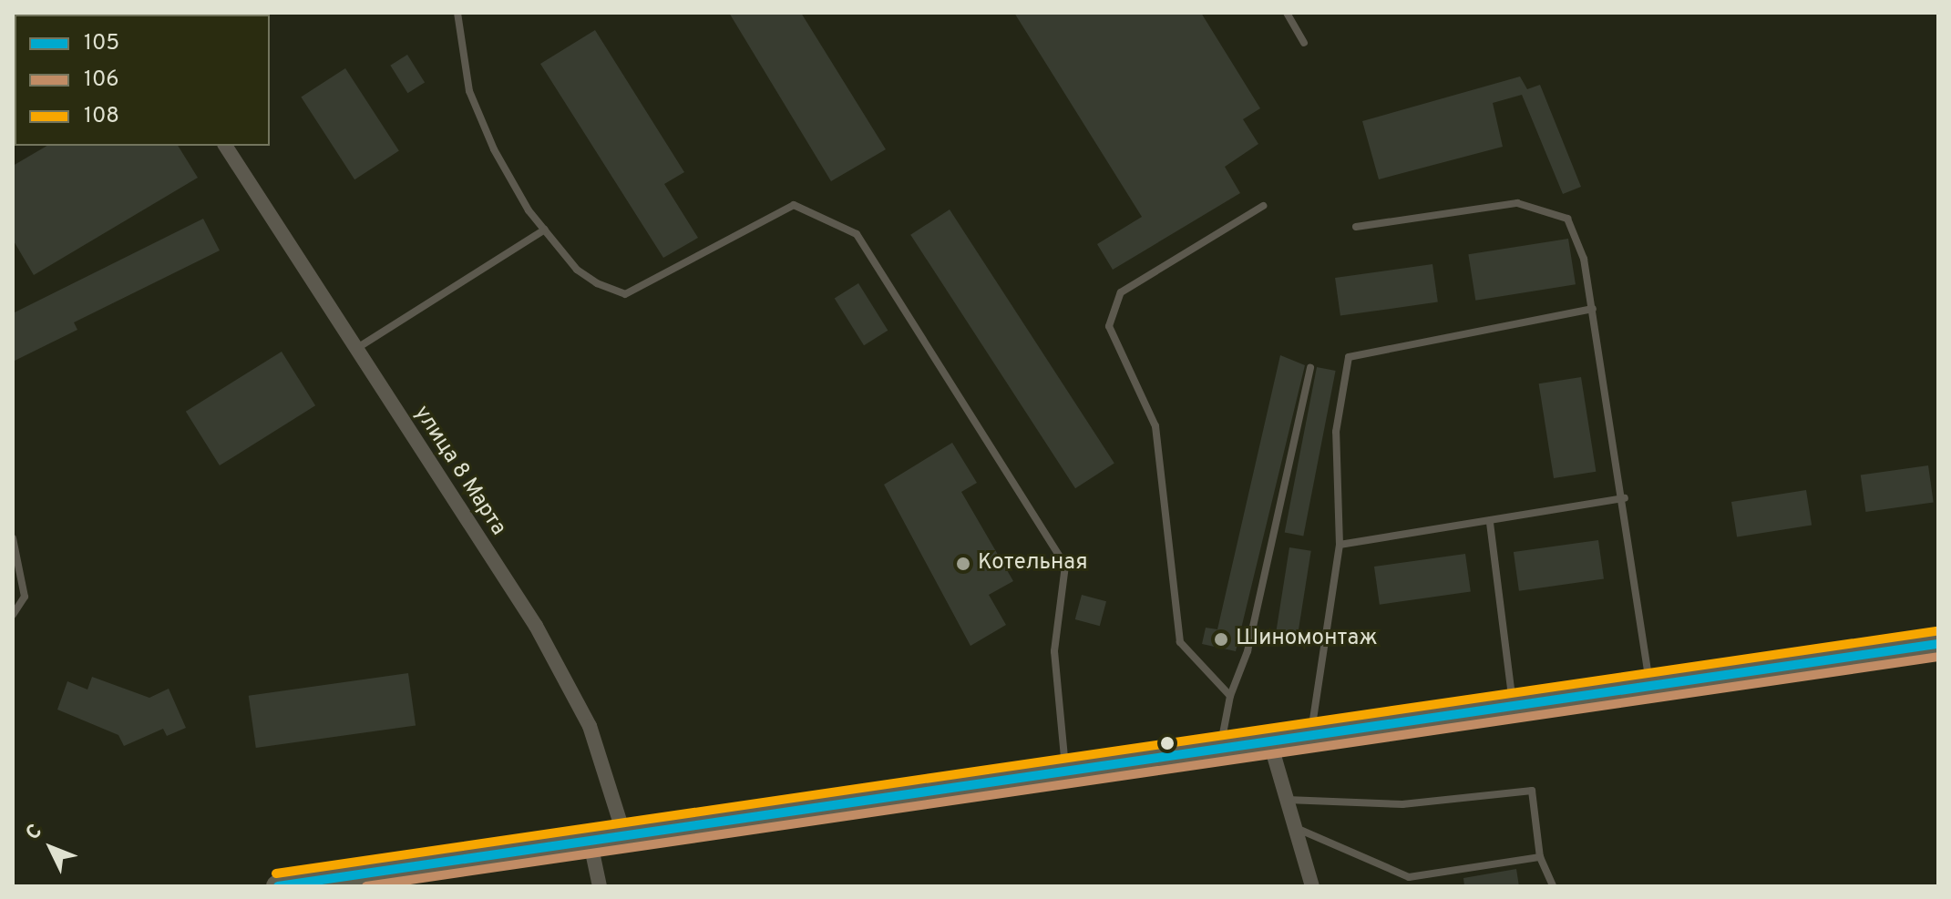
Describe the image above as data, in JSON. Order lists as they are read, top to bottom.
{
  "streets": {
    "street": ["улица 8 Марта"]
  },
  "places": ["Котельная", "Шиномонтаж"],
  "lines": ["transit line 108", "transit line 105", "transit line 106"],
  "legend": ["105", "106", "108"],
  "north": "top left"
}
